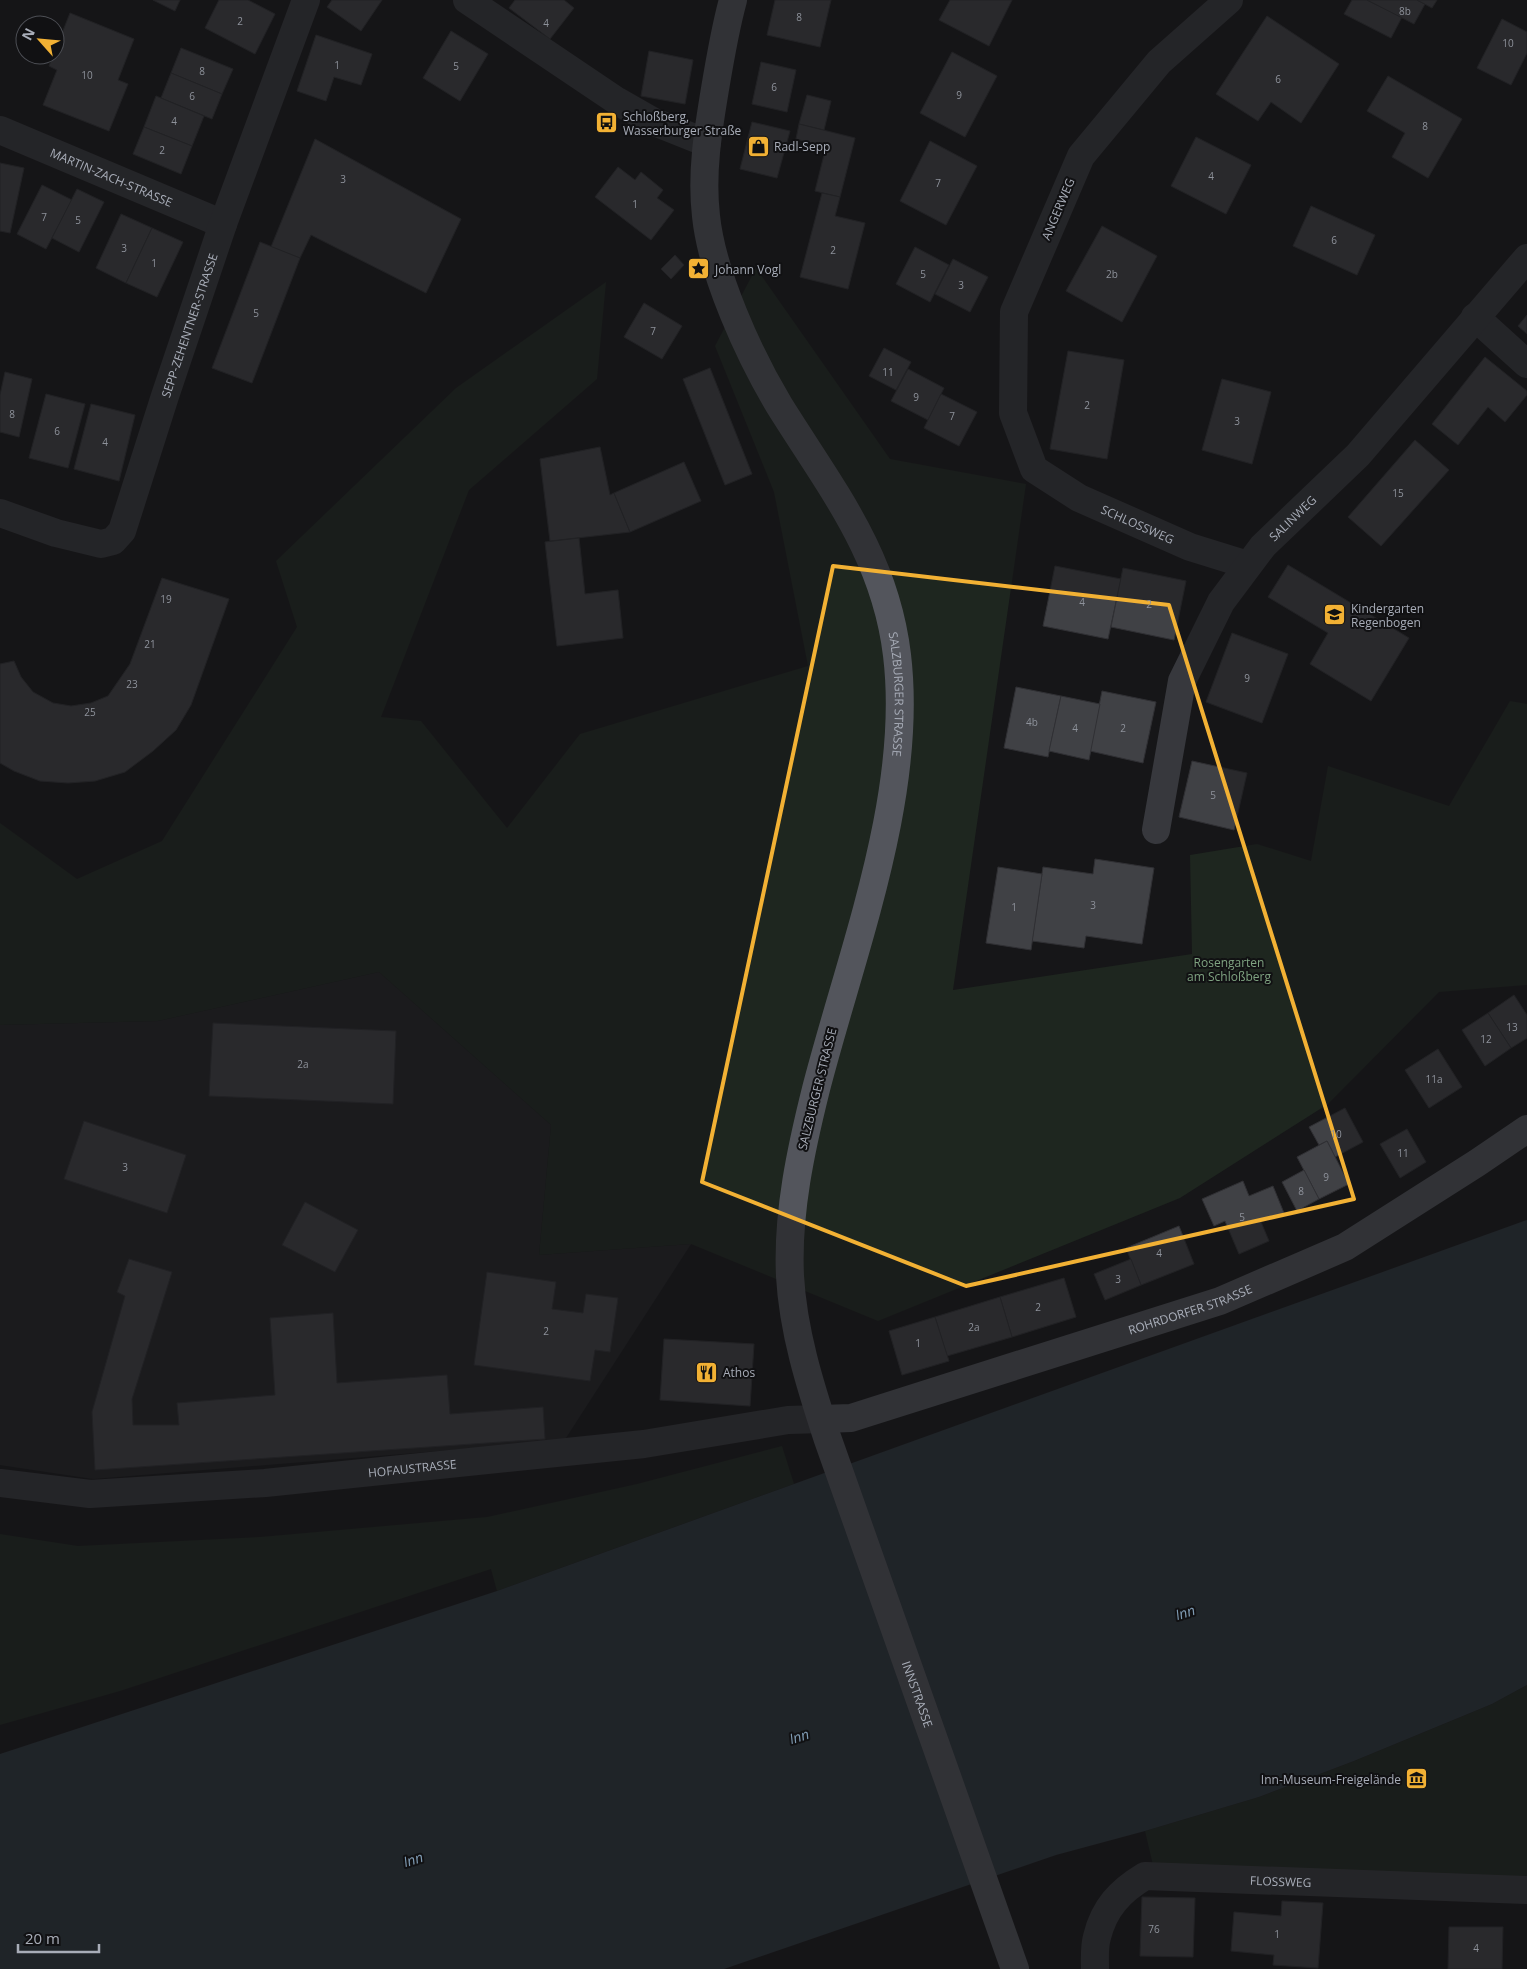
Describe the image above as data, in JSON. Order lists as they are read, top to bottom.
{
  "streets": {
    "main road": ["SALZBURGER STRASSE", "ROHRDORFER STRASSE", "INNSTRASSE"],
    "street": [
      "MARTIN-ZACH-STRASSE",
      "ANGERWEG",
      "SEPP-ZEHENTNER-STRASSE",
      "SALINWEG",
      "SCHLOSSWEG",
      "HOFAUSTRASSE",
      "FLOSSWEG"
    ]
  },
  "crossings": [
    ["MARTIN-ZACH-STRASSE", "SEPP-ZEHENTNER-STRASSE"],
    ["ANGERWEG", "SCHLOSSWEG"],
    ["SALINWEG", "SCHLOSSWEG"],
    ["SALZBURGER STRASSE", "ROHRDORFER STRASSE"],
    ["SALZBURGER STRASSE", "HOFAUSTRASSE"],
    ["SALZBURGER STRASSE", "INNSTRASSE"],
    ["ROHRDORFER STRASSE", "HOFAUSTRASSE"],
    ["ROHRDORFER STRASSE", "INNSTRASSE"],
    ["HOFAUSTRASSE", "INNSTRASSE"]
  ],
  "water": ["Inn"],
  "parks": ["Rosengarten am Schloßberg"],
  "places": {
    "bus stop": ["Schloßberg, Wasserburger Straße"],
    "shop": ["Radl-Sepp"],
    "place": ["Johann Vogl"],
    "school or university": ["Kindergarten Regenbogen"],
    "restaurant": ["Athos"],
    "museum": ["Inn-Museum-Freigelände"]
  },
  "house_numbers": [
    "8b",
    "8",
    "2",
    "4",
    "10",
    "1",
    "5",
    "8",
    "10",
    "6",
    "6",
    "9",
    "6",
    "4",
    "8",
    "2",
    "4",
    "3",
    "7",
    "1",
    "7",
    "5",
    "6",
    "3",
    "2",
    "1",
    "5",
    "2b",
    "3",
    "5",
    "7",
    "11",
    "9",
    "2",
    "8",
    "7",
    "3",
    "6",
    "4",
    "15",
    "19",
    "4",
    "2",
    "21",
    "9",
    "23",
    "25",
    "4b",
    "4",
    "2",
    "5",
    "3",
    "1",
    "13",
    "12",
    "2a",
    "11a",
    "10",
    "11",
    "3",
    "9",
    "8",
    "5",
    "4",
    "3",
    "2",
    "2a",
    "2",
    "1",
    "76",
    "1",
    "4"
  ],
  "scale_bar": "20 m",
  "north": "top left"
}
